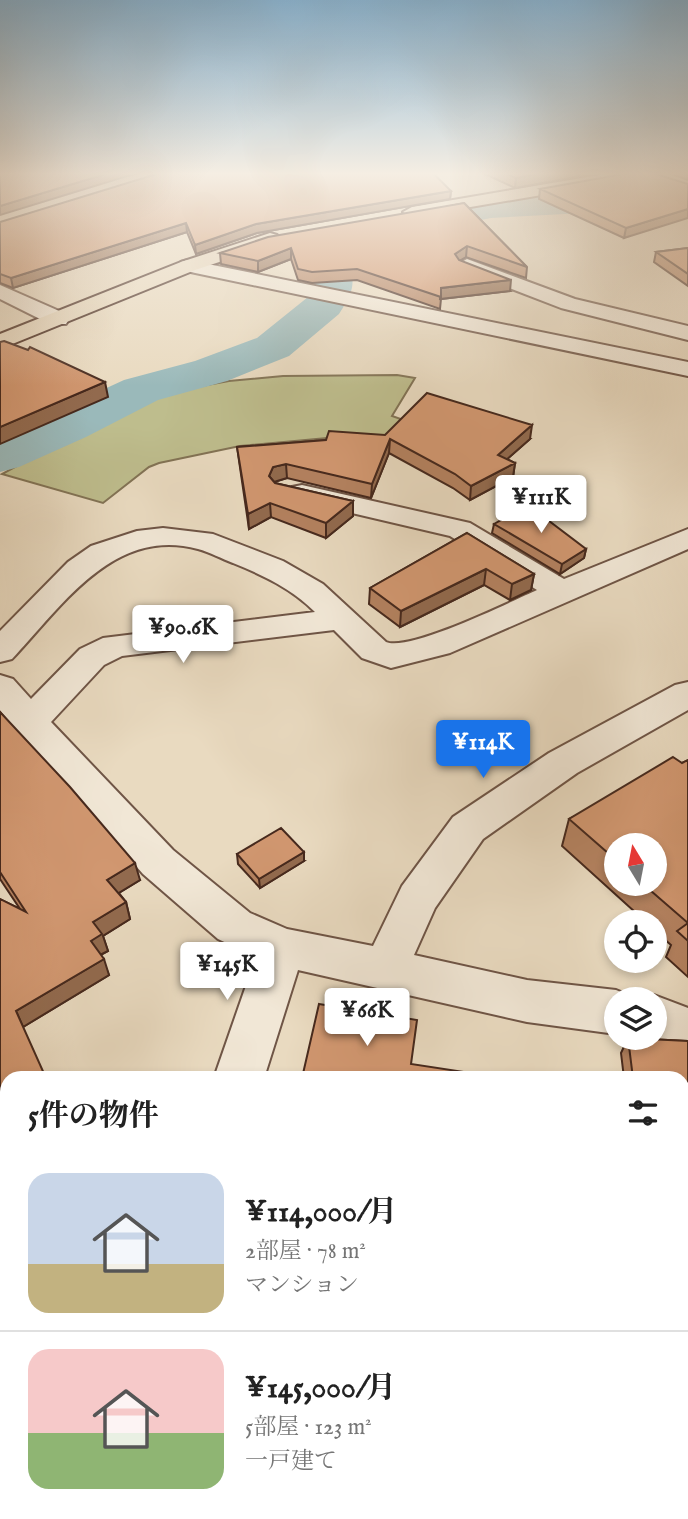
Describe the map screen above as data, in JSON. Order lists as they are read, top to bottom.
{
  "north": "top",
  "page": {
    "price": [
      "¥111K",
      "¥90.6K",
      "¥114K",
      "¥145K",
      "¥66K"
    ],
    "heading": "5件の物件",
    "list": [
      {
        "name": "¥114,000/月",
        "note": "2部屋 · 78 m² · マンション"
      },
      {
        "name": "¥145,000/月",
        "note": "5部屋 · 123 m² · 一戸建て"
      }
    ]
  }
}
